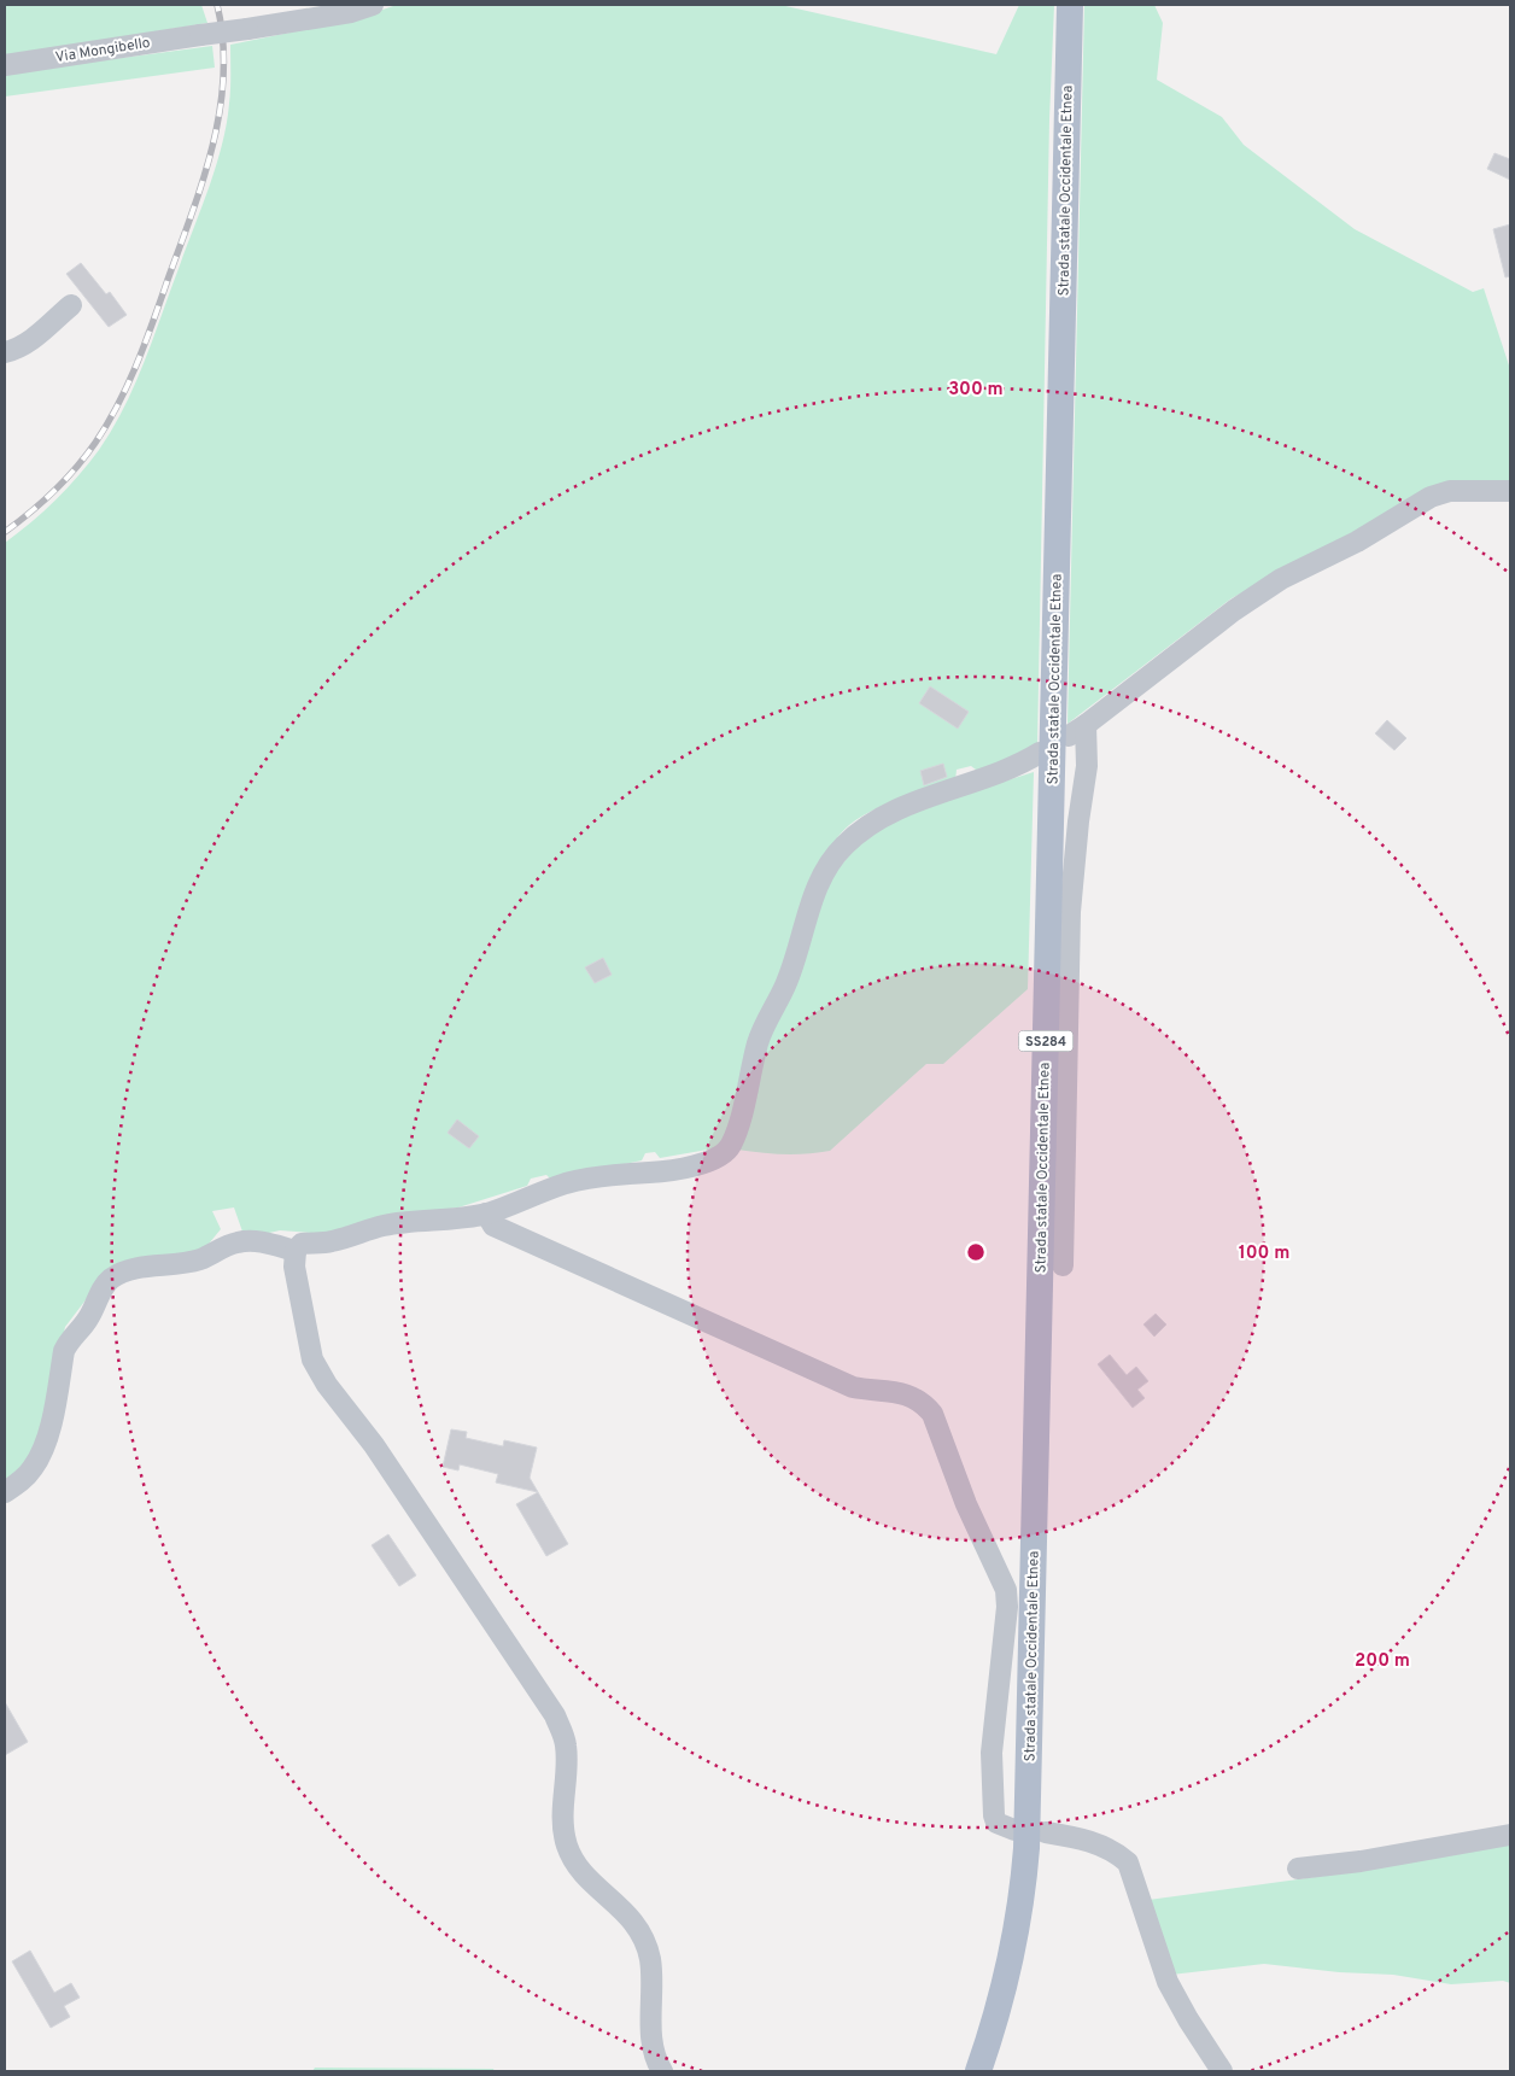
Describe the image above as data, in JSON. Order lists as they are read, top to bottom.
{
  "streets": {
    "main road": ["Strada statale Occidentale Etnea", "SS284"],
    "street": ["Via Mongibello"]
  },
  "rings": ["300 m", "100 m", "200 m"]
}
